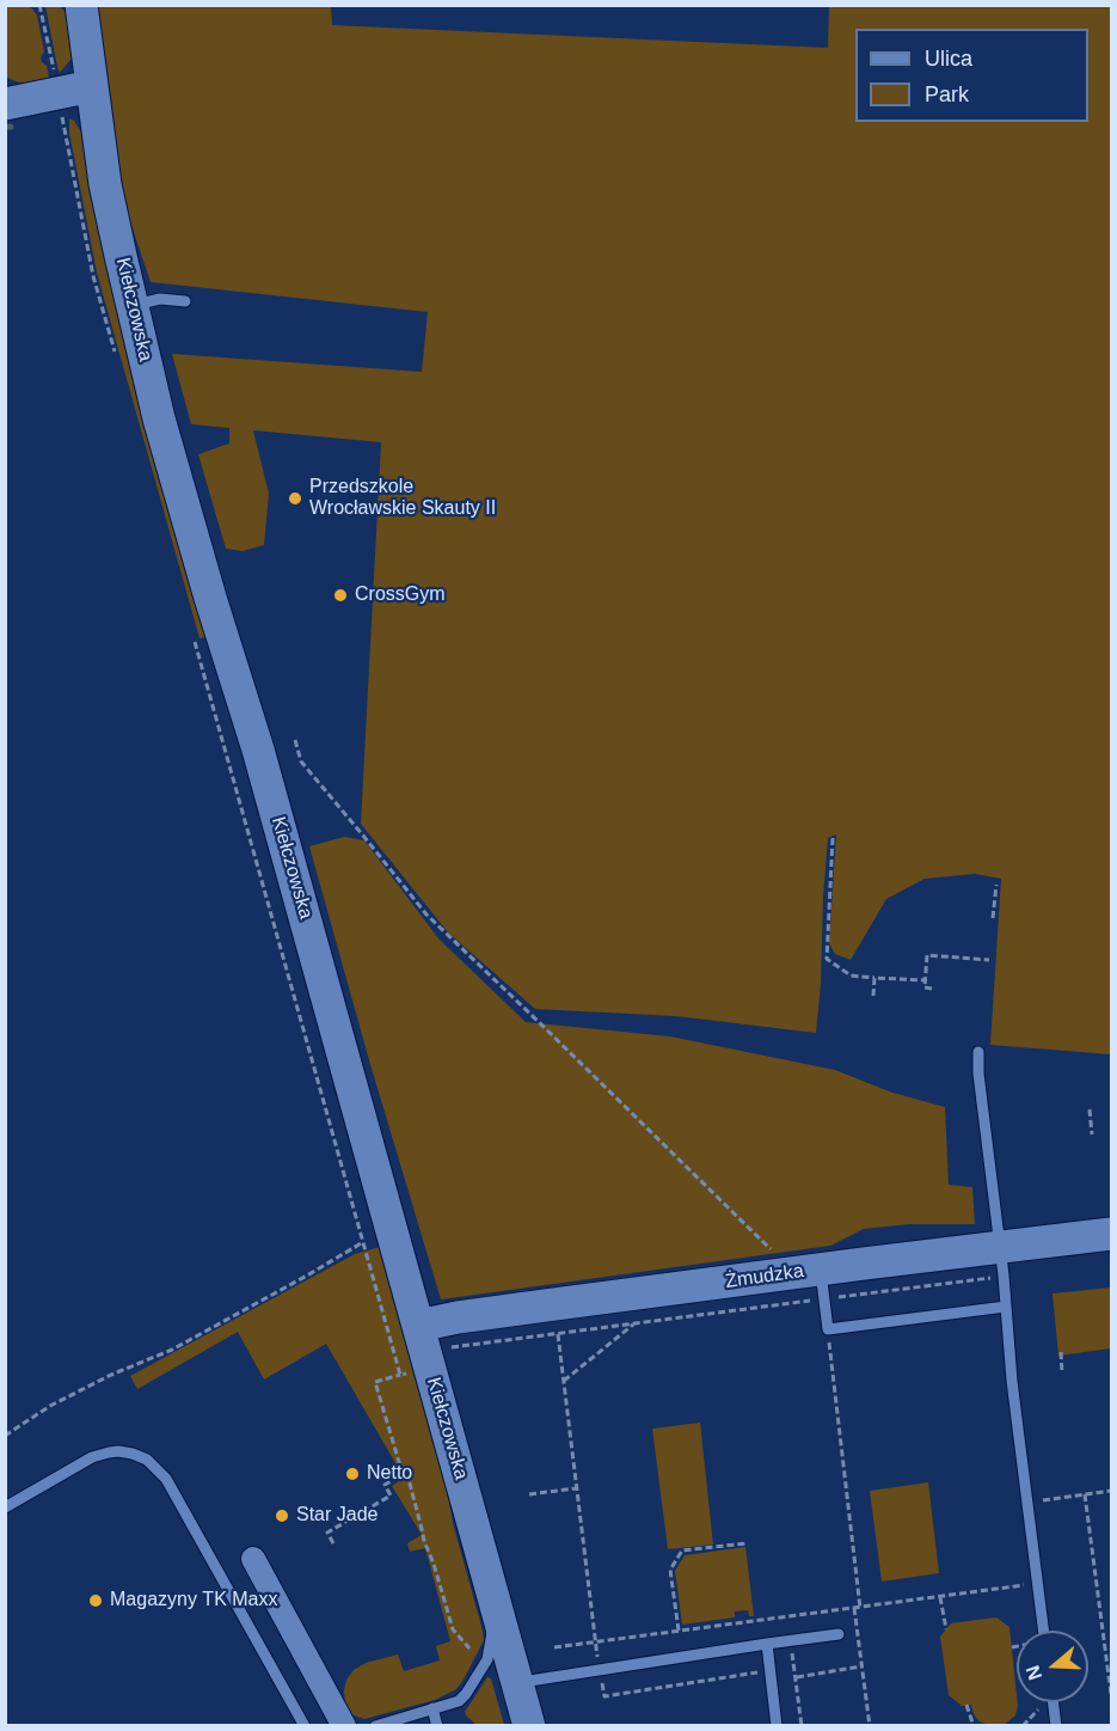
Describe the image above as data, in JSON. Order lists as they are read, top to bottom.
{
  "streets": {
    "street": ["Kiełczowska", "Żmudzka"]
  },
  "crossings": [
    ["Kiełczowska", "Żmudzka"]
  ],
  "places": [
    "Przedszkole Wrocławskie Skauty II",
    "CrossGym",
    "Netto",
    "Star Jade",
    "Magazyny TK Maxx"
  ],
  "legend": ["Ulica", "Park"],
  "north": "left"
}
